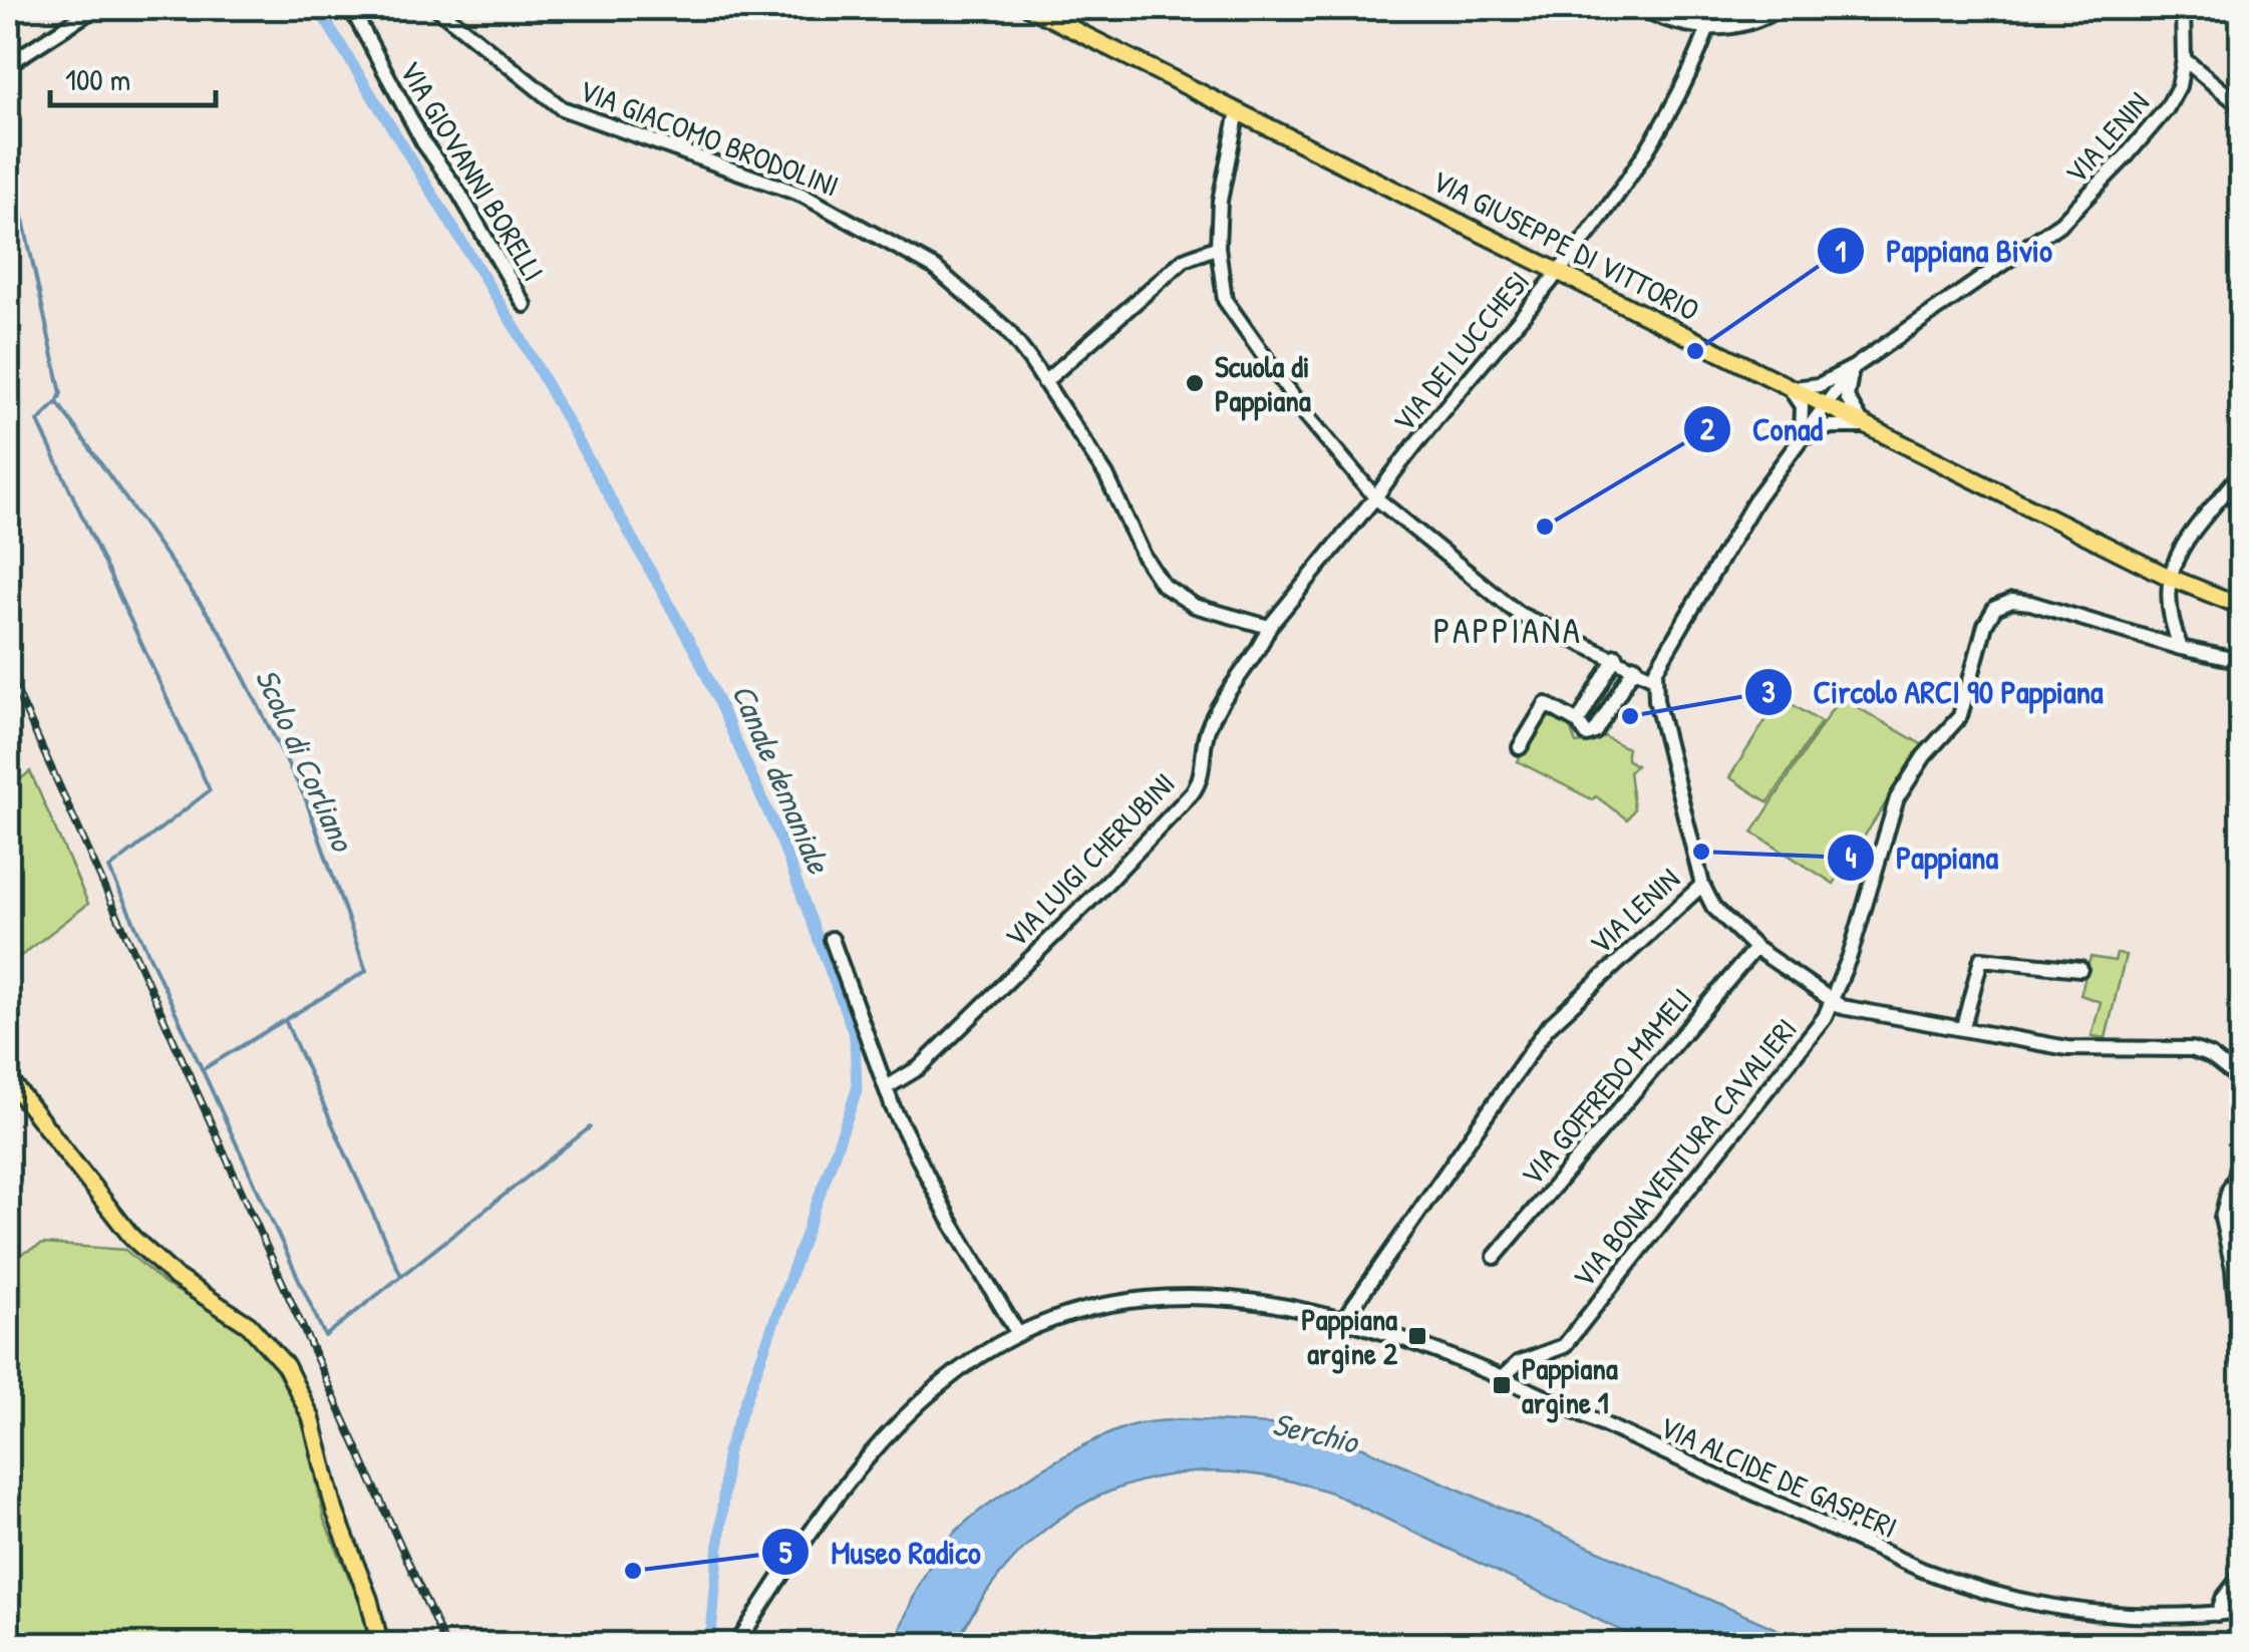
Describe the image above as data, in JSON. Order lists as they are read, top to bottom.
{
  "streets": {
    "main road": ["VIA GIUSEPPE DI VITTORIO"],
    "street": [
      "VIA GIACOMO BRODOLINI",
      "VIA LENIN",
      "VIA GIOVANNI BORELLI",
      "VIA DEI LUCCHESI",
      "VIA LUIGI CHERUBINI",
      "VIA GOFFREDO MAMELI",
      "VIA BONAVENTURA CAVALIERI",
      "VIA ALCIDE DE GASPERI"
    ]
  },
  "crossings": [
    ["VIA GIACOMO BRODOLINI", "VIA LUIGI CHERUBINI"],
    ["VIA LENIN", "VIA GIUSEPPE DI VITTORIO"],
    ["VIA LENIN", "VIA ALCIDE DE GASPERI"],
    ["VIA GIUSEPPE DI VITTORIO", "VIA DEI LUCCHESI"],
    ["VIA BONAVENTURA CAVALIERI", "VIA ALCIDE DE GASPERI"]
  ],
  "districts": ["PAPPIANA"],
  "water": ["Scolo di Corliano", "Canale demaniale", "Serchio"],
  "places": {
    "other": [
      "Pappiana Bivio",
      "Scuola di Pappiana",
      "Conad",
      "Circolo ARCI 90 Pappiana",
      "Pappiana",
      "Museo Radico"
    ],
    "transit": ["Pappiana argine 2", "Pappiana argine 1"]
  },
  "scale_bar": "100 m"
}
